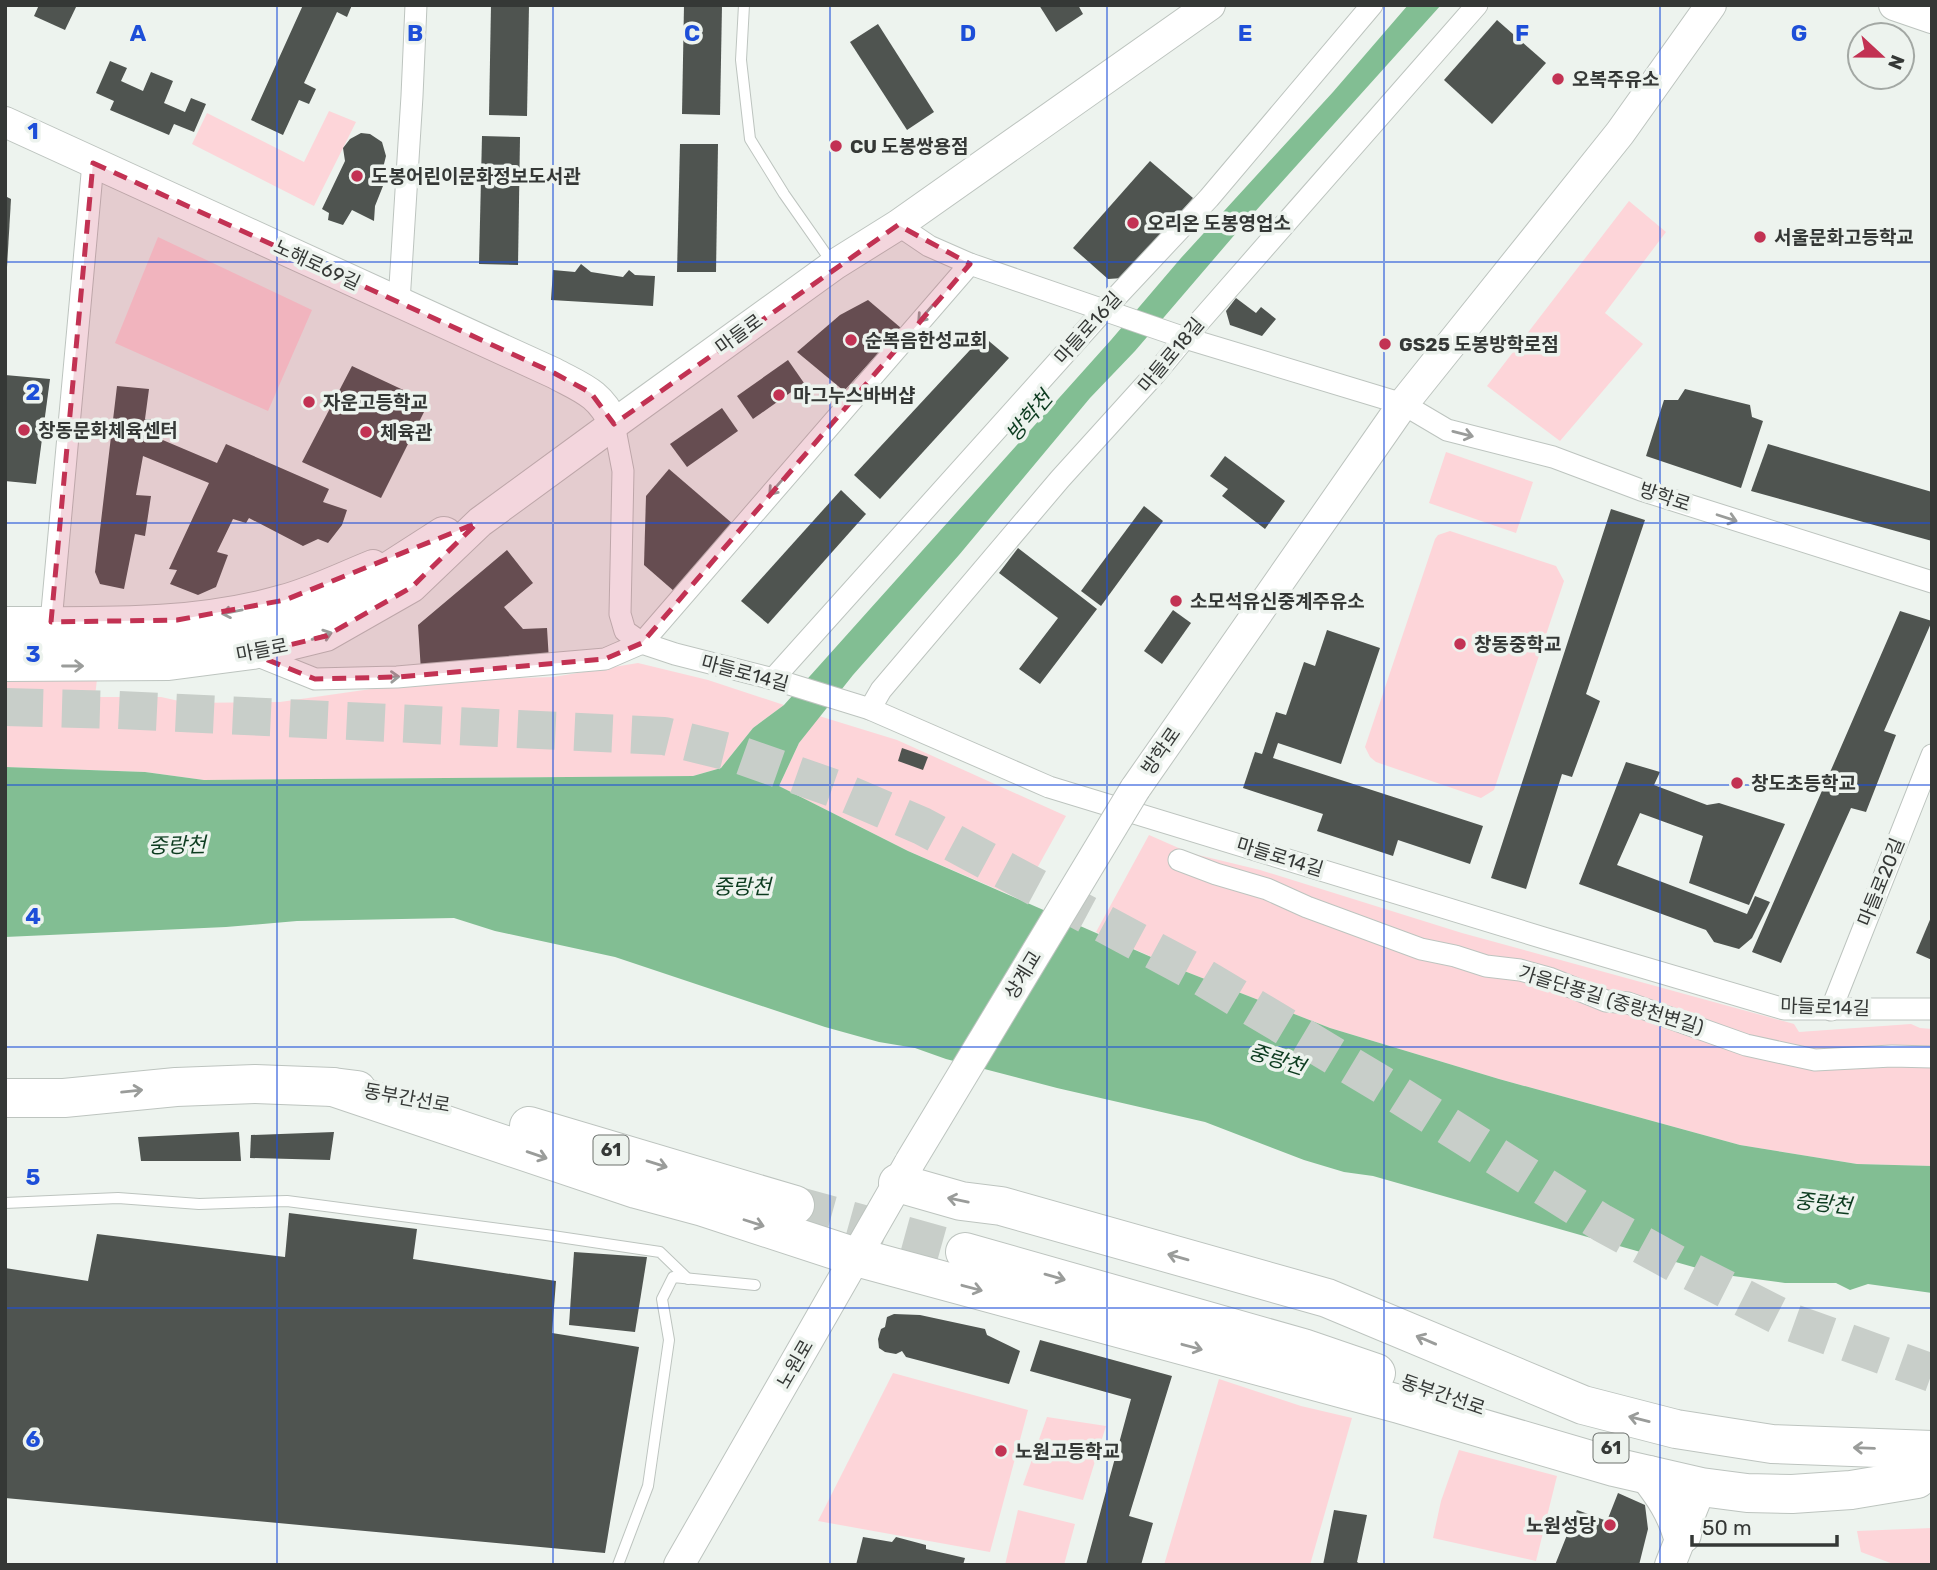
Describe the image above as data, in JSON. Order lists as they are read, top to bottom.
{
  "streets": {
    "highway": ["동부간선로", "61"],
    "main road": [
      "노해로69길",
      "마들로",
      "방학로",
      "상계교",
      "노원로"
    ],
    "street": [
      "마들로16길",
      "마들로18길",
      "마들로14길",
      "마들로20길",
      "가을단풍길 (중랑천변길)"
    ]
  },
  "crossings": [
    ["노해로69길", "마들로"],
    ["마들로16길", "방학로"],
    ["마들로16길", "마들로14길"],
    ["마들로18길", "방학로"],
    ["마들로18길", "마들로14길"],
    ["방학로", "상계교"],
    ["마들로14길", "마들로20길"],
    ["상계교", "노원로"]
  ],
  "water": ["방학천", "중랑천"],
  "places": [
    "오복주유소",
    "CU 도봉쌍용점",
    "도봉어린이문화정보도서관",
    "오리온 도봉영업소",
    "서울문화고등학교",
    "순복음한성교회",
    "GS25 도봉방학로점",
    "마그누스바버샵",
    "자운고등학교",
    "창동문화체육센터",
    "체육관",
    "소모석유신중계주유소",
    "창동중학교",
    "창도초등학교",
    "노원고등학교",
    "노원성당"
  ],
  "scale_bar": "50 m",
  "north": "right",
  "grid": {
    "columns": [
      "A",
      "B",
      "C",
      "D",
      "E",
      "F",
      "G"
    ],
    "rows": [
      "1",
      "2",
      "3",
      "4",
      "5",
      "6"
    ]
  }
}
